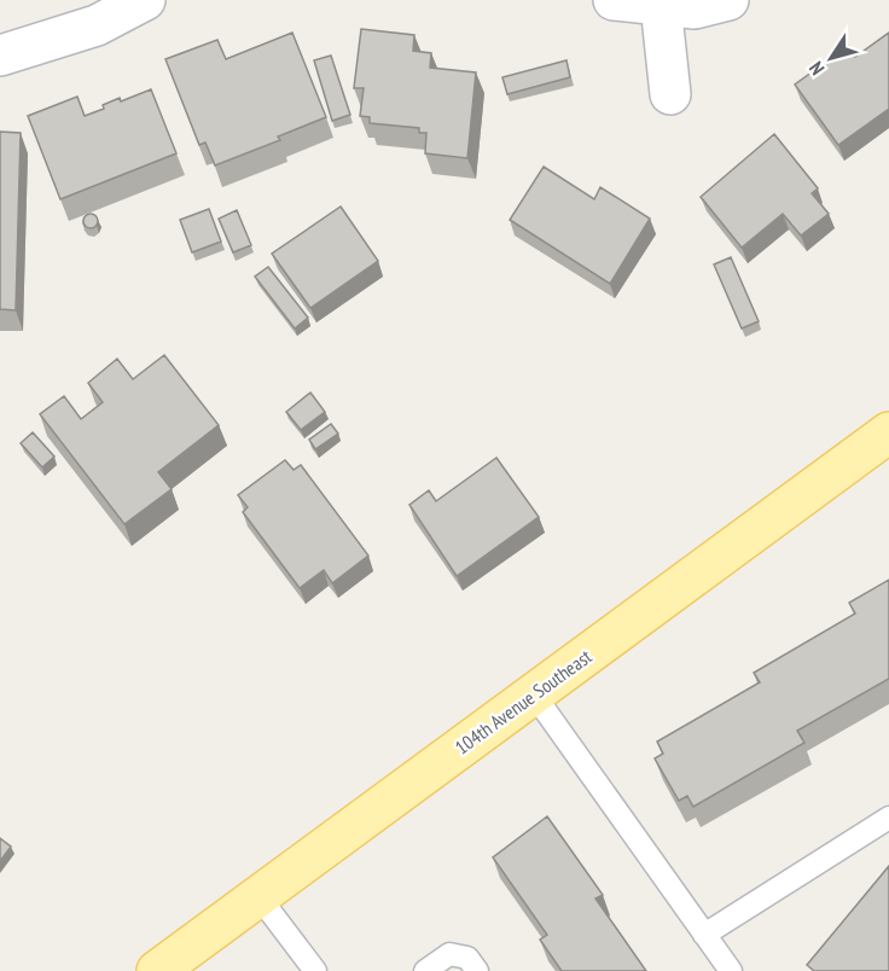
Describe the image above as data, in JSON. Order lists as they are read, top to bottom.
{
  "streets": {
    "main road": ["104th Avenue Southeast"]
  },
  "north": "bottom left"
}
